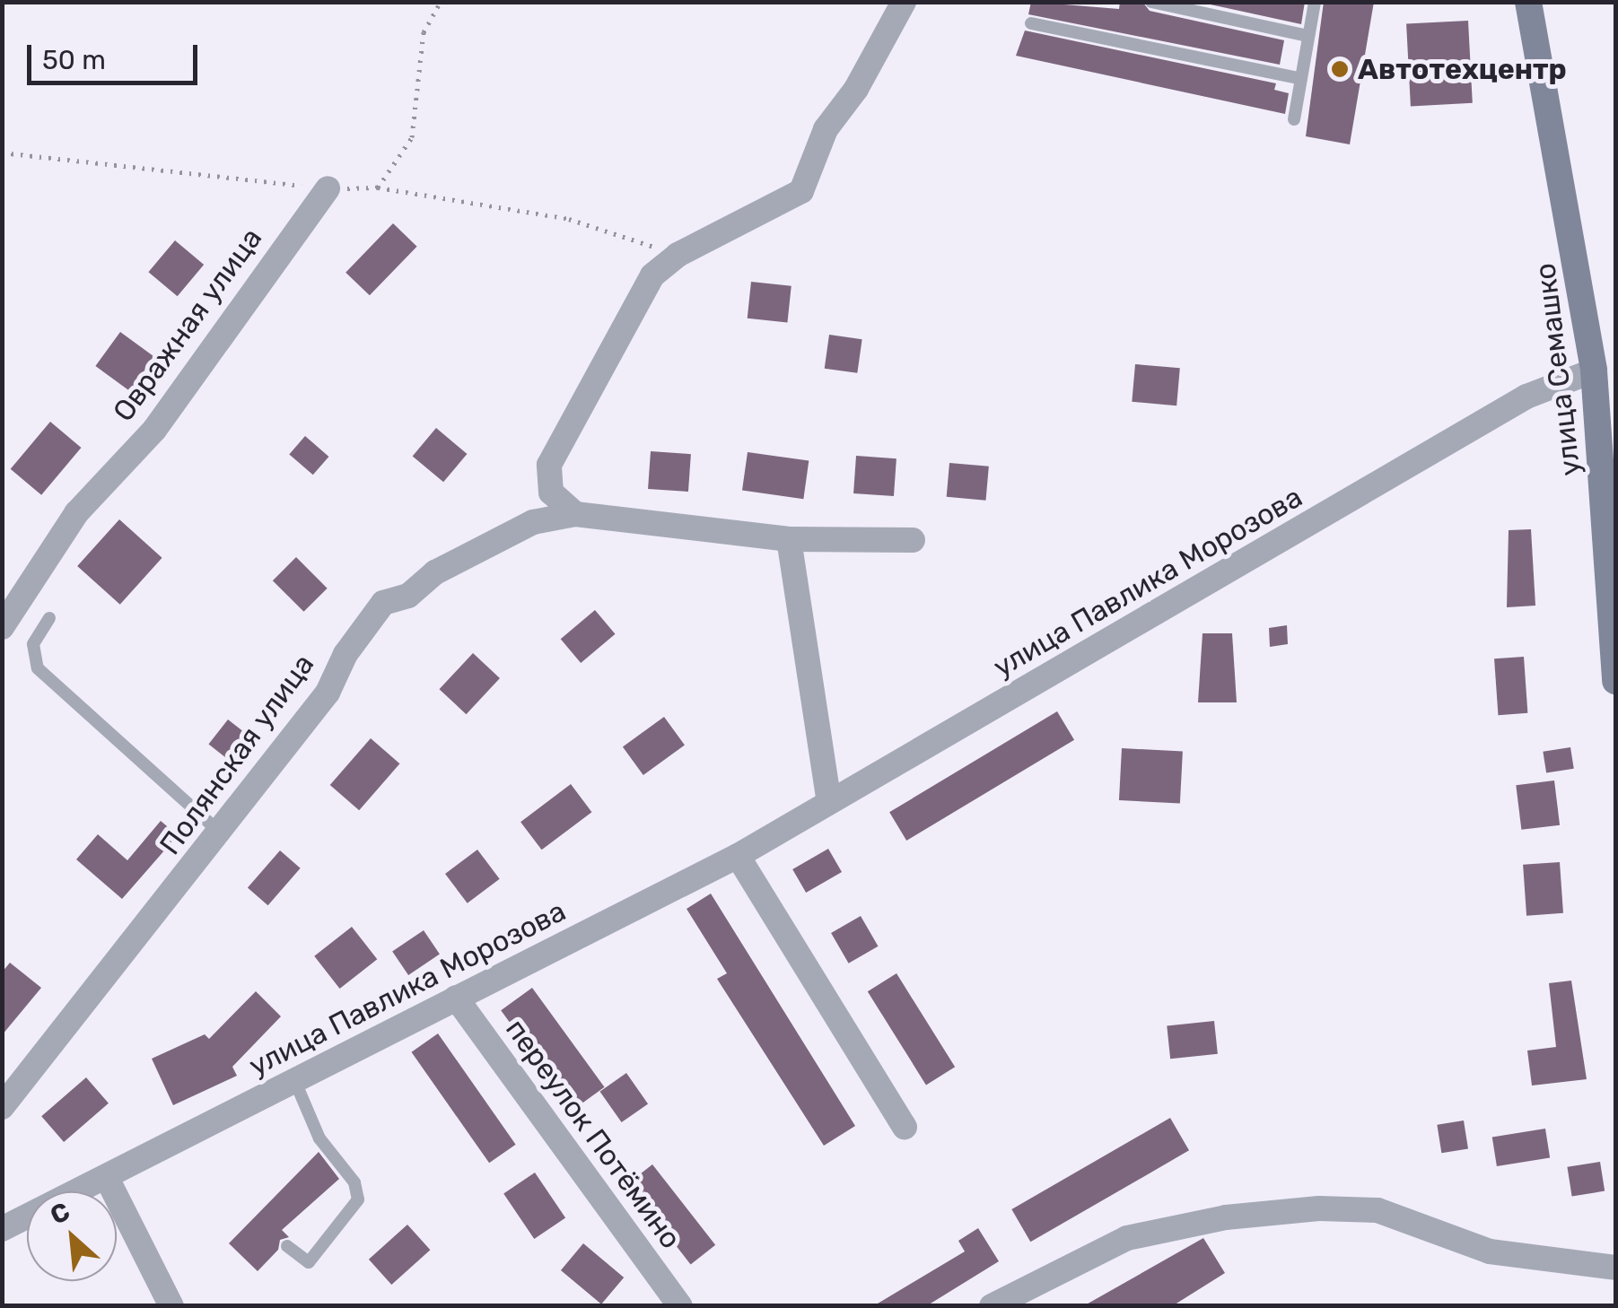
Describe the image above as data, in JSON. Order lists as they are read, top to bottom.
{
  "streets": {
    "main road": ["улица Семашко"],
    "street": [
      "Овражная улица",
      "улица Павлика Морозова",
      "Полянская улица",
      "переулок Потёмино"
    ]
  },
  "crossings": [
    ["улица Семашко", "улица Павлика Морозова"],
    ["улица Павлика Морозова", "переулок Потёмино"]
  ],
  "places": ["Автотехцентр"],
  "scale_bar": "50 m",
  "north": "top left"
}
